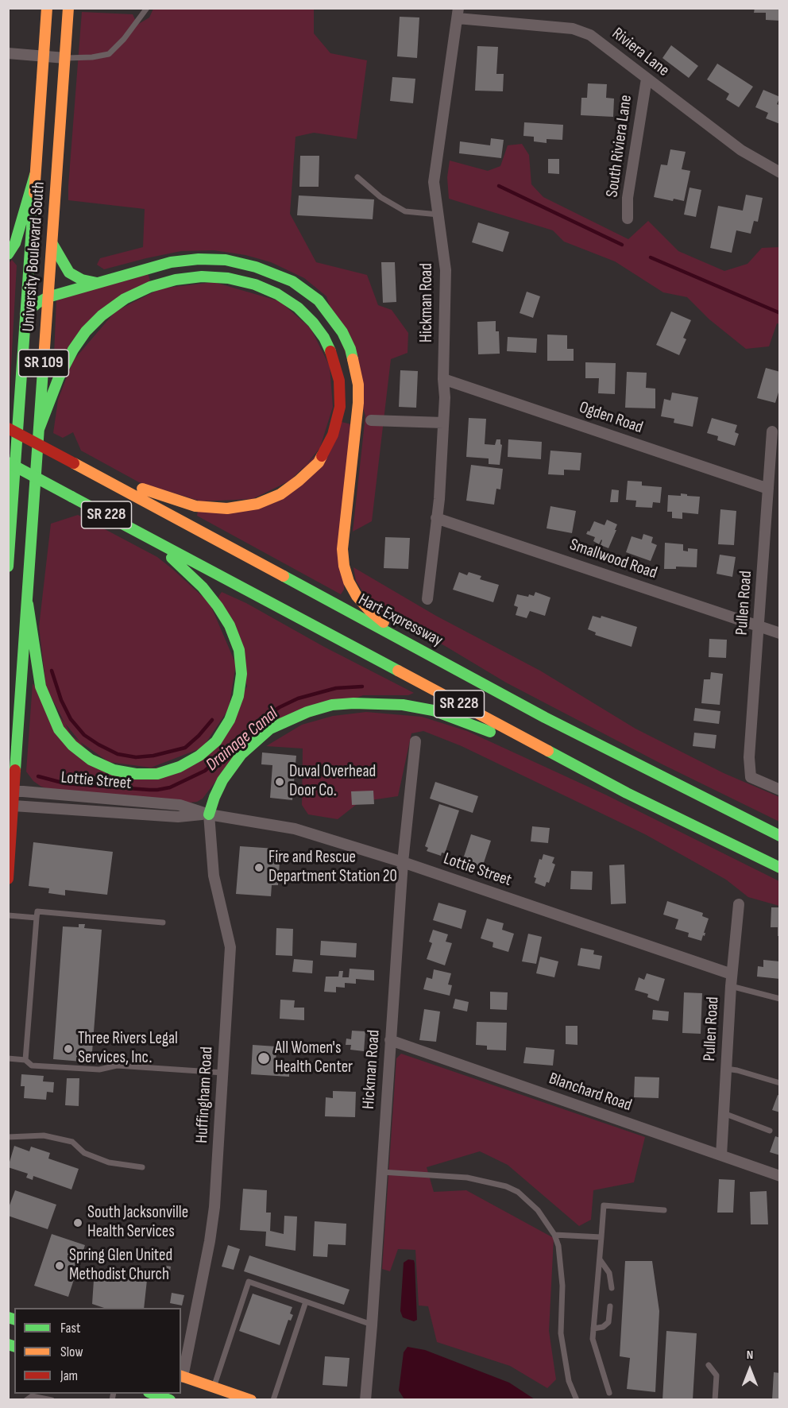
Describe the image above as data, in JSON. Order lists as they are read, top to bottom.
{
  "streets": {
    "main road": [
      "University Boulevard South",
      "SR 109",
      "SR 228",
      "Hart Expressway"
    ],
    "street": [
      "Riviera Lane",
      "South Riviera Lane",
      "Hickman Road",
      "Ogden Road",
      "Smallwood Road",
      "Pullen Road",
      "Lottie Street",
      "Blanchard Road",
      "Huffingham Road"
    ]
  },
  "crossings": [
    ["Riviera Lane", "South Riviera Lane"],
    ["Riviera Lane", "Hickman Road"],
    ["University Boulevard South", "Lottie Street"],
    ["Hickman Road", "Ogden Road"],
    ["Hickman Road", "Smallwood Road"],
    ["Hickman Road", "Lottie Street"],
    ["Hickman Road", "Blanchard Road"],
    ["Ogden Road", "Pullen Road"],
    ["Smallwood Road", "Pullen Road"],
    ["Pullen Road", "Lottie Street"],
    ["Pullen Road", "Blanchard Road"],
    ["Lottie Street", "Huffingham Road"]
  ],
  "water": ["Drainage Canal"],
  "places": [
    "Duval Overhead Door Co.",
    "Fire and Rescue Department Station 20",
    "Three Rivers Legal Services, Inc.",
    "All Women's Health Center",
    "South Jacksonville Health Services",
    "Spring Glen United Methodist Church"
  ],
  "legend": ["Fast", "Slow", "Jam"],
  "north": "top"
}
